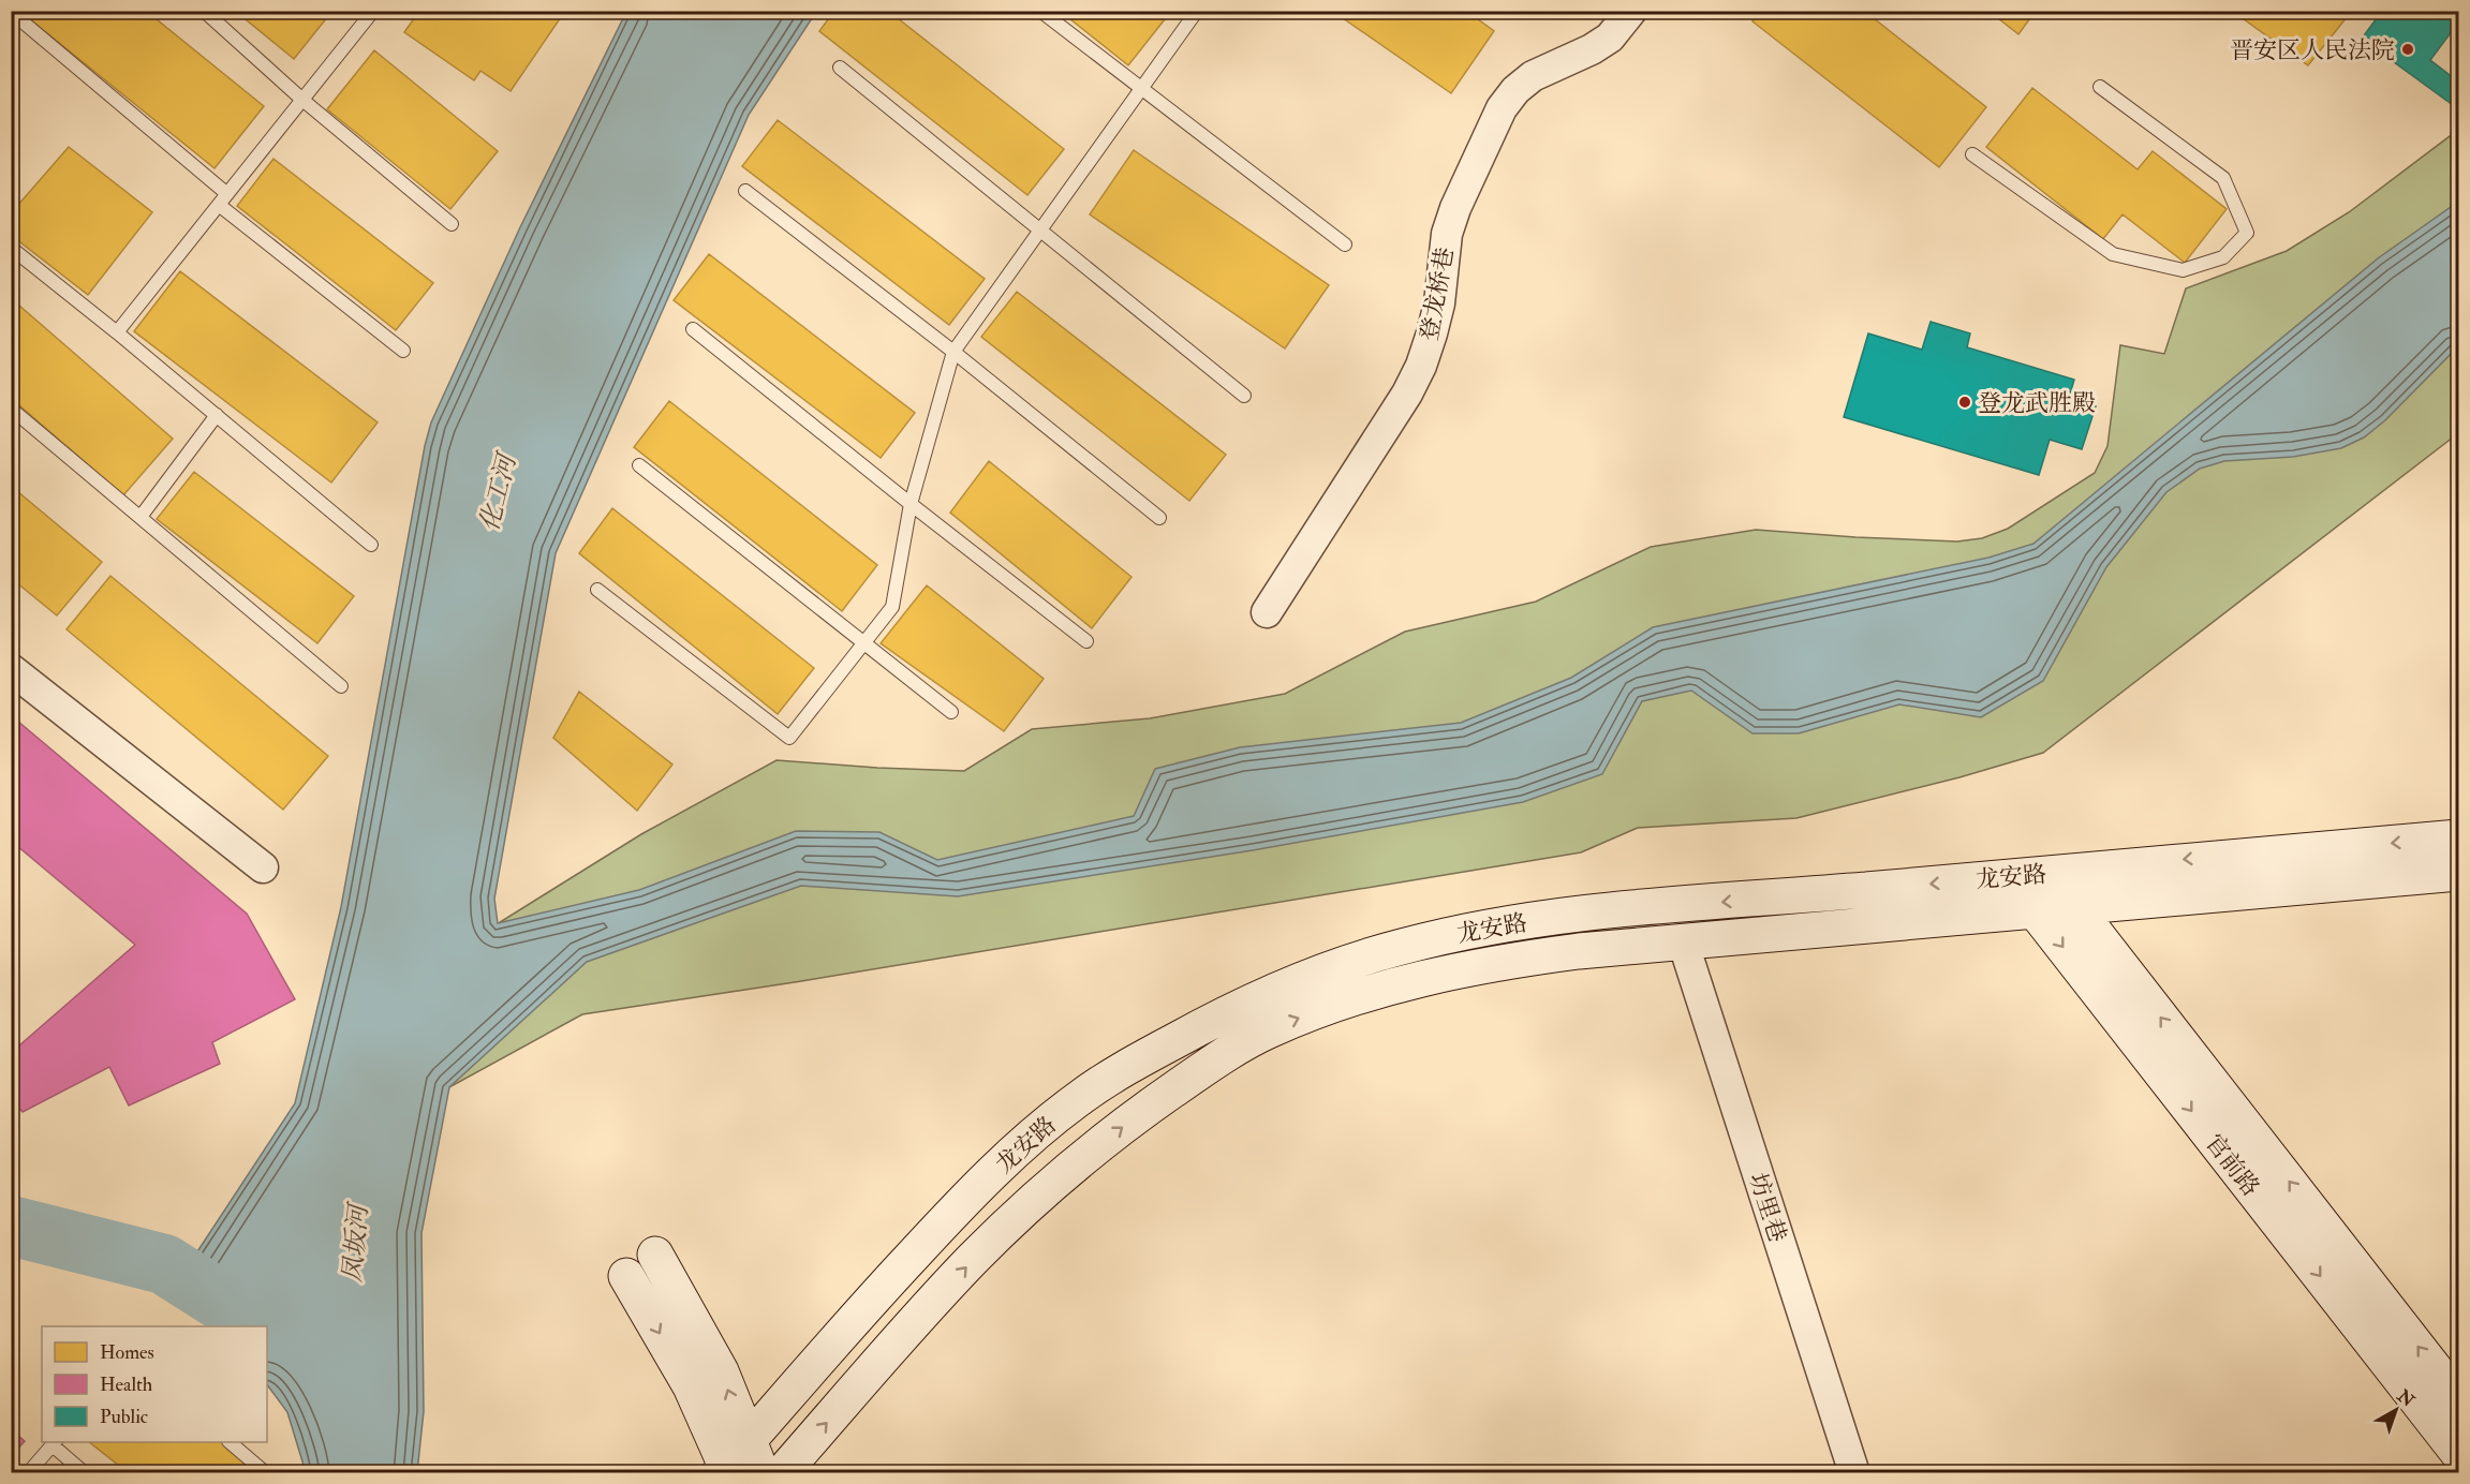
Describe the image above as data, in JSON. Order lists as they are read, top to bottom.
{
  "streets": {
    "main road": ["龙安路", "官前路"],
    "street": ["登龙桥巷", "坊里巷"]
  },
  "crossings": [
    ["龙安路", "官前路"],
    ["龙安路", "坊里巷"]
  ],
  "water": ["化工河", "凤坂河"],
  "places": ["晋安区人民法院", "登龙武胜殿"],
  "legend": ["Homes", "Health", "Public"],
  "north": "top right"
}
